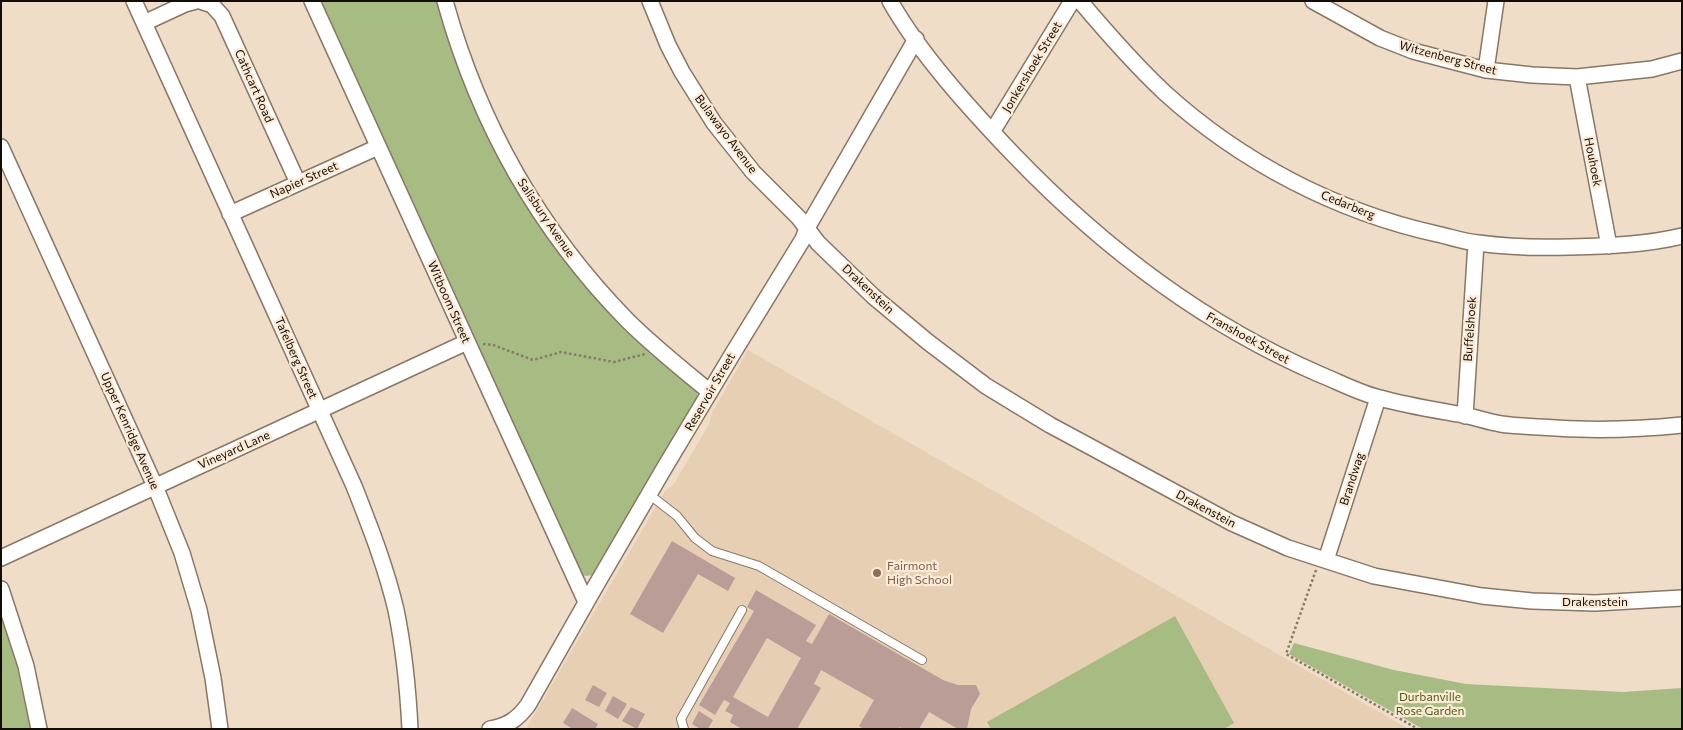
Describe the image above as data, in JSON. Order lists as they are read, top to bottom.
{
  "streets": {
    "street": [
      "Witzenberg Street",
      "Jonkershoek Street",
      "Cathcart Road",
      "Bulawayo Avenue",
      "Houhoek",
      "Napier Street",
      "Cedarberg",
      "Salisbury Avenue",
      "Drakenstein",
      "Witboom Street",
      "Buffelshoek",
      "Franshoek Street",
      "Tafelberg Street",
      "Reservoir Street",
      "Upper Kenridge Avenue",
      "Vineyard Lane",
      "Brandwag"
    ]
  },
  "crossings": [
    ["Witzenberg Street", "Houhoek"],
    ["Jonkershoek Street", "Franshoek Street"],
    ["Cathcart Road", "Napier Street"],
    ["Cathcart Road", "Tafelberg Street"],
    ["Bulawayo Avenue", "Drakenstein"],
    ["Bulawayo Avenue", "Reservoir Street"],
    ["Houhoek", "Cedarberg"],
    ["Napier Street", "Witboom Street"],
    ["Napier Street", "Tafelberg Street"],
    ["Cedarberg", "Buffelshoek"],
    ["Salisbury Avenue", "Reservoir Street"],
    ["Drakenstein", "Reservoir Street"],
    ["Drakenstein", "Brandwag"],
    ["Witboom Street", "Reservoir Street"],
    ["Witboom Street", "Vineyard Lane"],
    ["Buffelshoek", "Franshoek Street"],
    ["Franshoek Street", "Reservoir Street"],
    ["Franshoek Street", "Brandwag"],
    ["Tafelberg Street", "Vineyard Lane"],
    ["Upper Kenridge Avenue", "Vineyard Lane"]
  ],
  "parks": ["Durbanville Rose Garden"],
  "places": ["Fairmont High School"]
}
